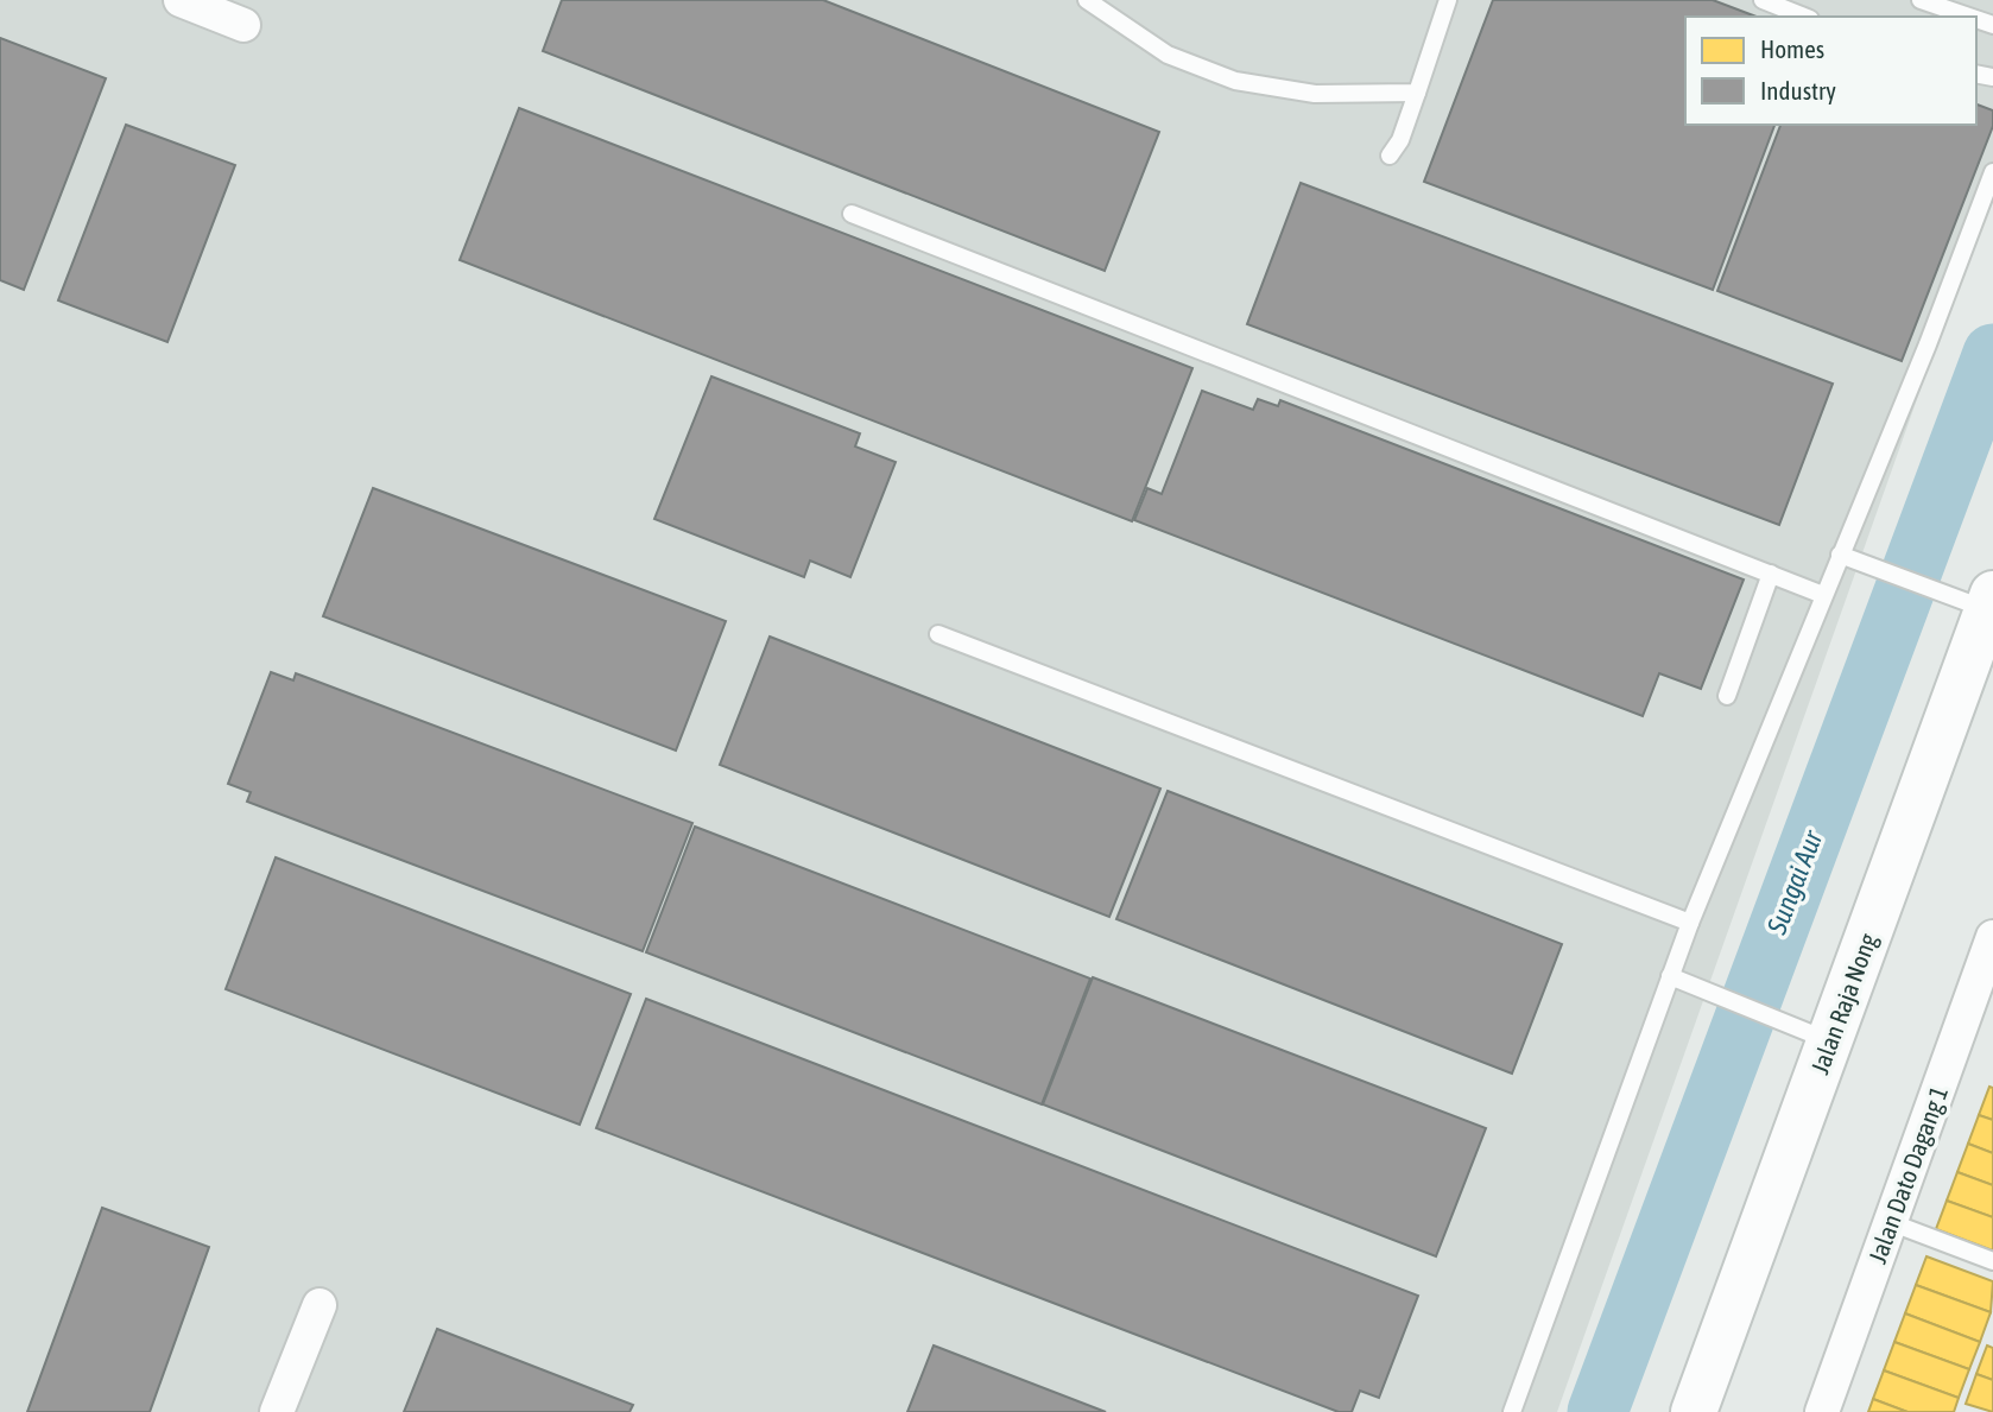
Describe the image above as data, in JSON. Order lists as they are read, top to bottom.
{
  "streets": {
    "main road": ["Jalan Raja Nong"],
    "street": ["Jalan Dato Dagang 1"]
  },
  "water": ["Sungai Aur"],
  "legend": ["Homes", "Industry"]
}
